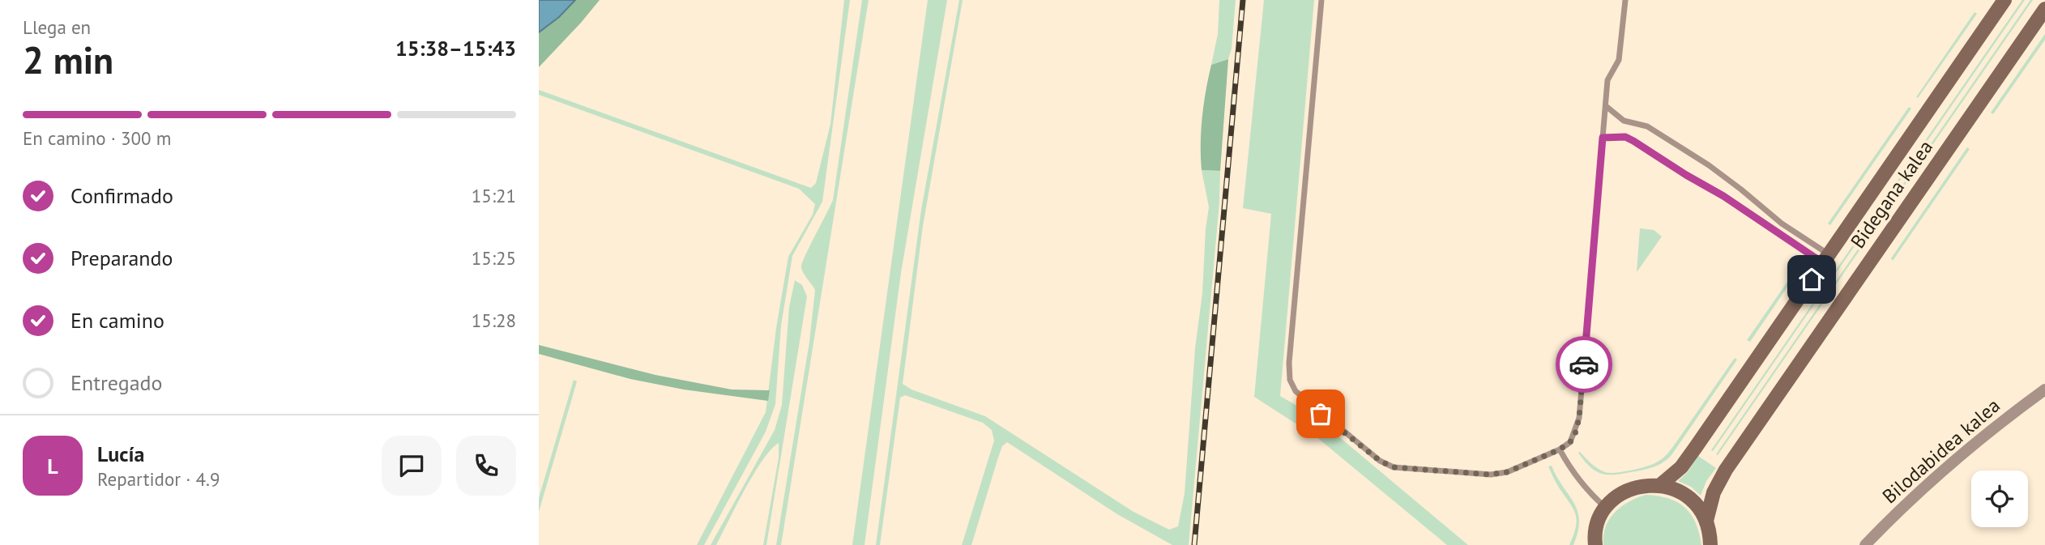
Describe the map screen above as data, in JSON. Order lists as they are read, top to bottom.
{
  "streets": {
    "street": ["Bidegana kalea", "Bilodabidea kalea"]
  },
  "page": {
    "heading": ["2 min", "Llega en", "15:38–15:43"],
    "panel": ["Lucía", "Repartidor · 4.9"],
    "bar": "En camino · 300 m",
    "list": [
      ["Confirmado", "15:21"],
      ["Preparando", "15:25"],
      ["En camino", "15:28"],
      "Entregado"
    ],
    "round": "L"
  }
}
